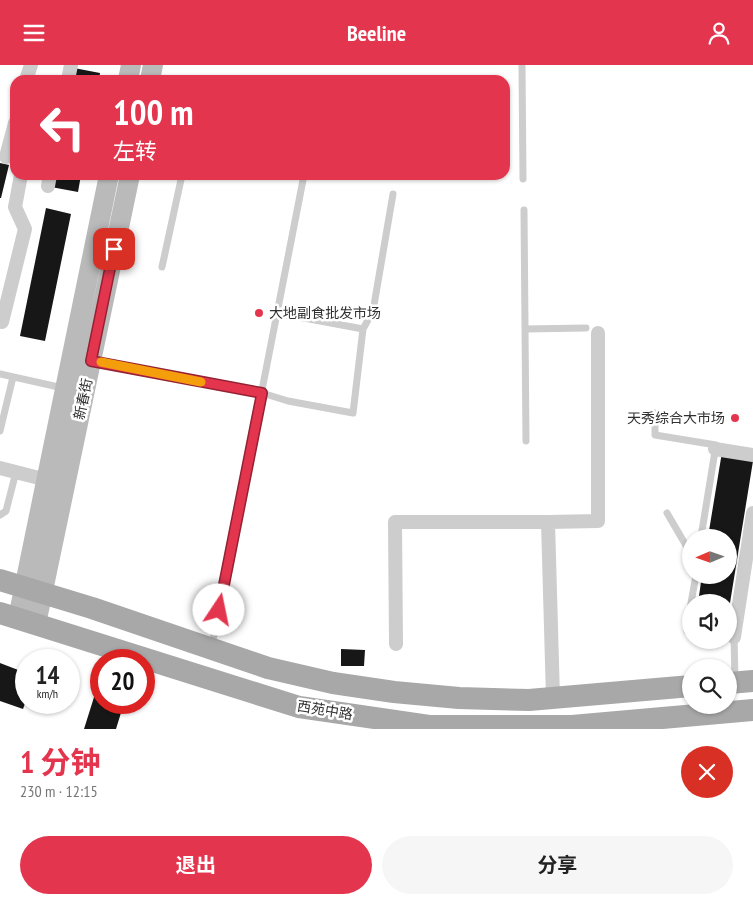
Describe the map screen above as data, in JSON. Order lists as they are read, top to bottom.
{
  "streets": {
    "main road": ["新春街", "西苑中路"]
  },
  "crossings": [
    ["新春街", "西苑中路"]
  ],
  "places": ["大地副食批发市场", "天秀综合大市场"],
  "north": "left",
  "page": {
    "header": "Beeline",
    "turn": ["100 m", "左转"],
    "speed": "14 km/h",
    "limit": "20",
    "heading": ["1 分钟", "230 m · 12:15"],
    "buttons": ["退出", "分享"]
  }
}
